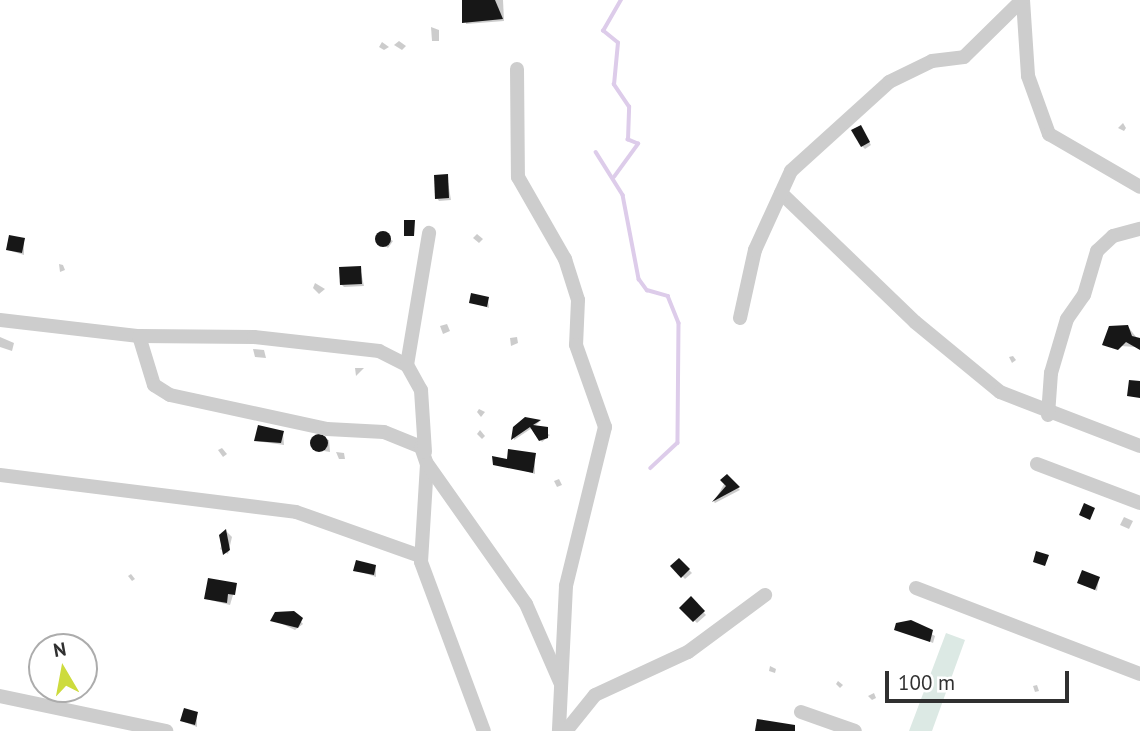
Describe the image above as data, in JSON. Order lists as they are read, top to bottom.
{
  "scale_bar": "100 m",
  "north": "top"
}
